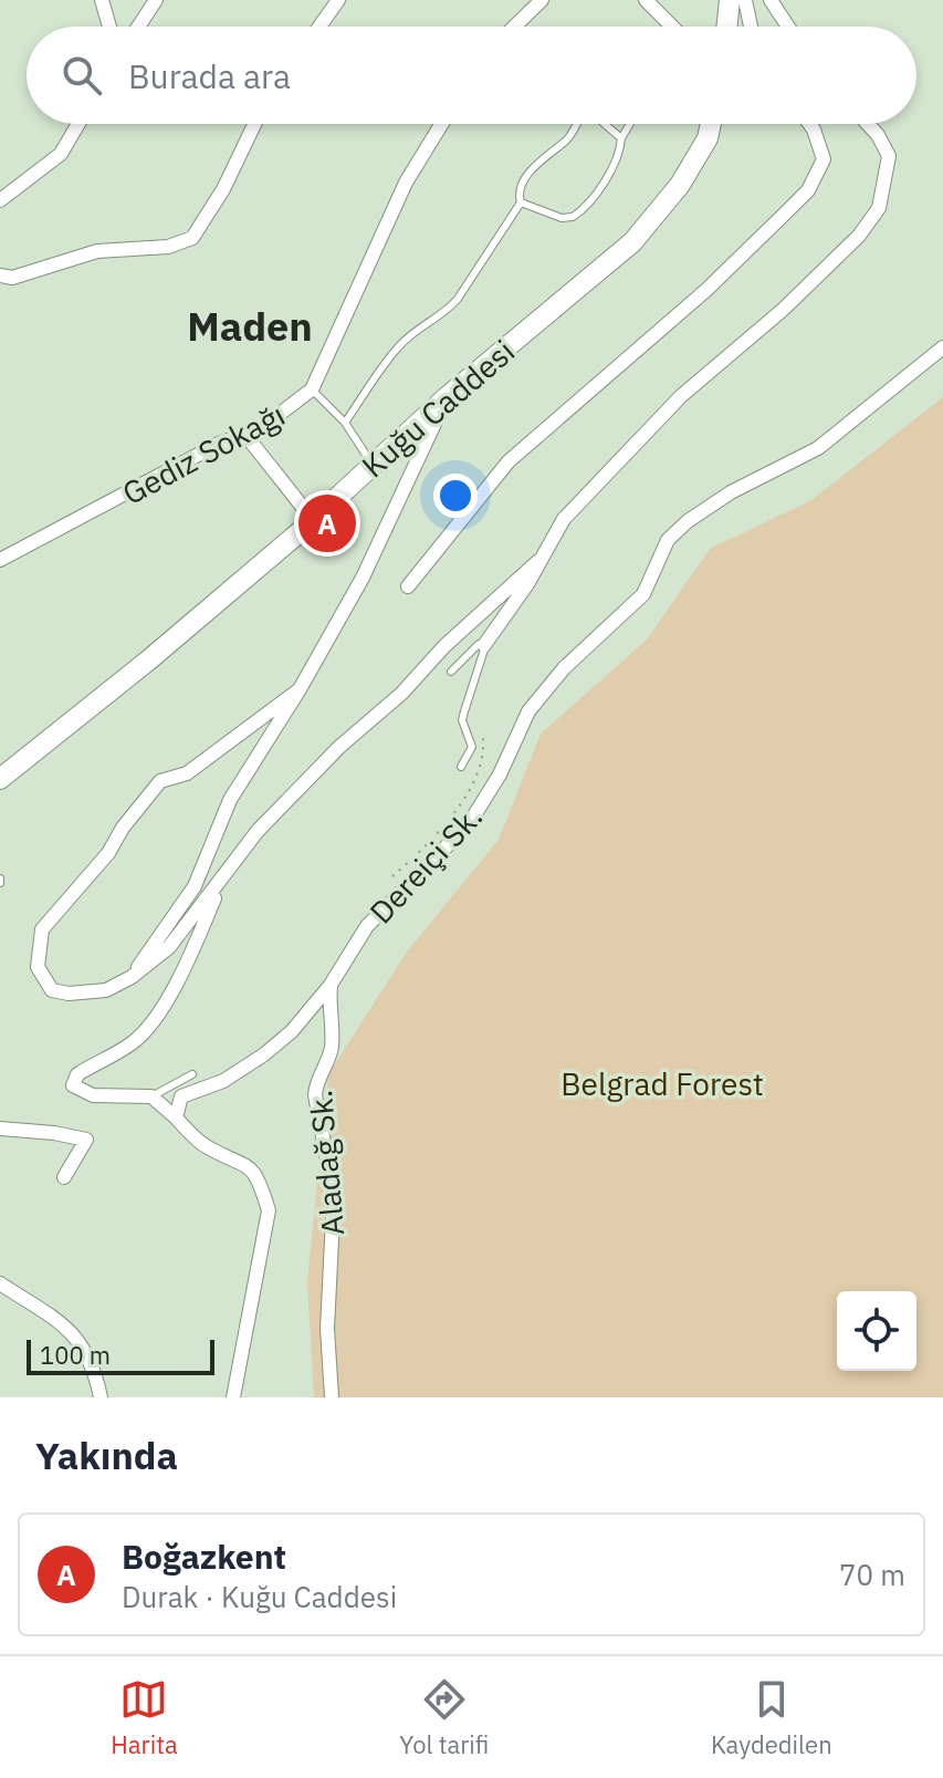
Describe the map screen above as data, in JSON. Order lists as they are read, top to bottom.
{
  "streets": {
    "street": [
      "Kuğu Caddesi",
      "Gediz Sokağı",
      "Dereiçi Sk.",
      "Aladağ Sk."
    ]
  },
  "crossings": [
    ["Dereiçi Sk.", "Aladağ Sk."]
  ],
  "districts": ["Maden"],
  "parks": ["Belgrad Forest"],
  "scale_bar": "100 m",
  "page": {
    "search": "Burada ara",
    "pins": "A",
    "scale": "100 m",
    "heading": "Yakında",
    "list": [
      {
        "mark": "A",
        "name": "Boğazkent",
        "note": "Durak · Kuğu Caddesi",
        "value": "70 m"
      }
    ],
    "nav": ["Harita", "Yol tarifi", "Kaydedilen"]
  }
}
